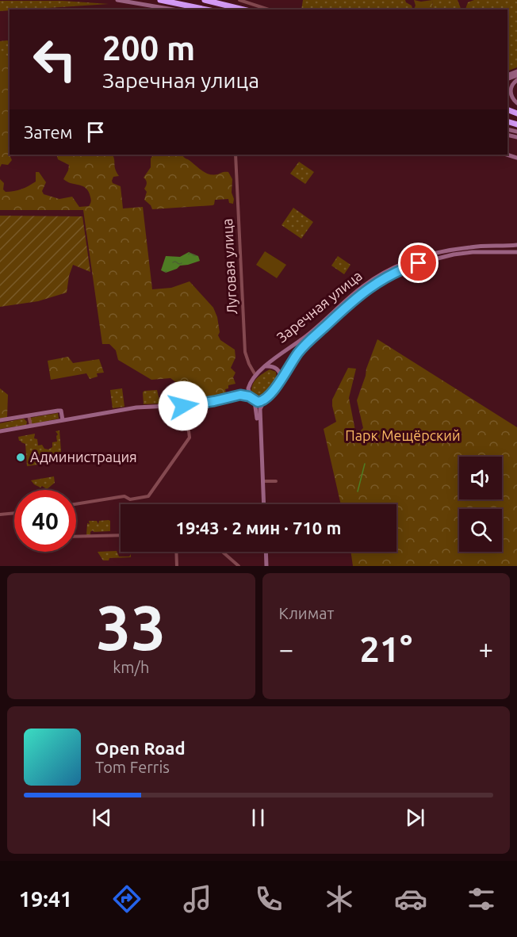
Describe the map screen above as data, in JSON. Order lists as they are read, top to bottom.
{
  "streets": {
    "street": ["Луговая улица", "Заречная улица"]
  },
  "crossings": [
    ["Луговая улица", "Заречная улица"]
  ],
  "parks": ["Парк Мещёрский"],
  "places": ["Администрация"],
  "page": {
    "turn": ["200 m", "Заречная улица"],
    "then": "Затем",
    "limit": "40",
    "trip": "19:43 · 2 мин · 710 m",
    "tile": [
      ["33", "km/h"],
      "Климат"
    ],
    "heat": ["−", "21°", "+"],
    "song": ["Open Road", "Tom Ferris"],
    "tabs": "19:41"
  }
}
